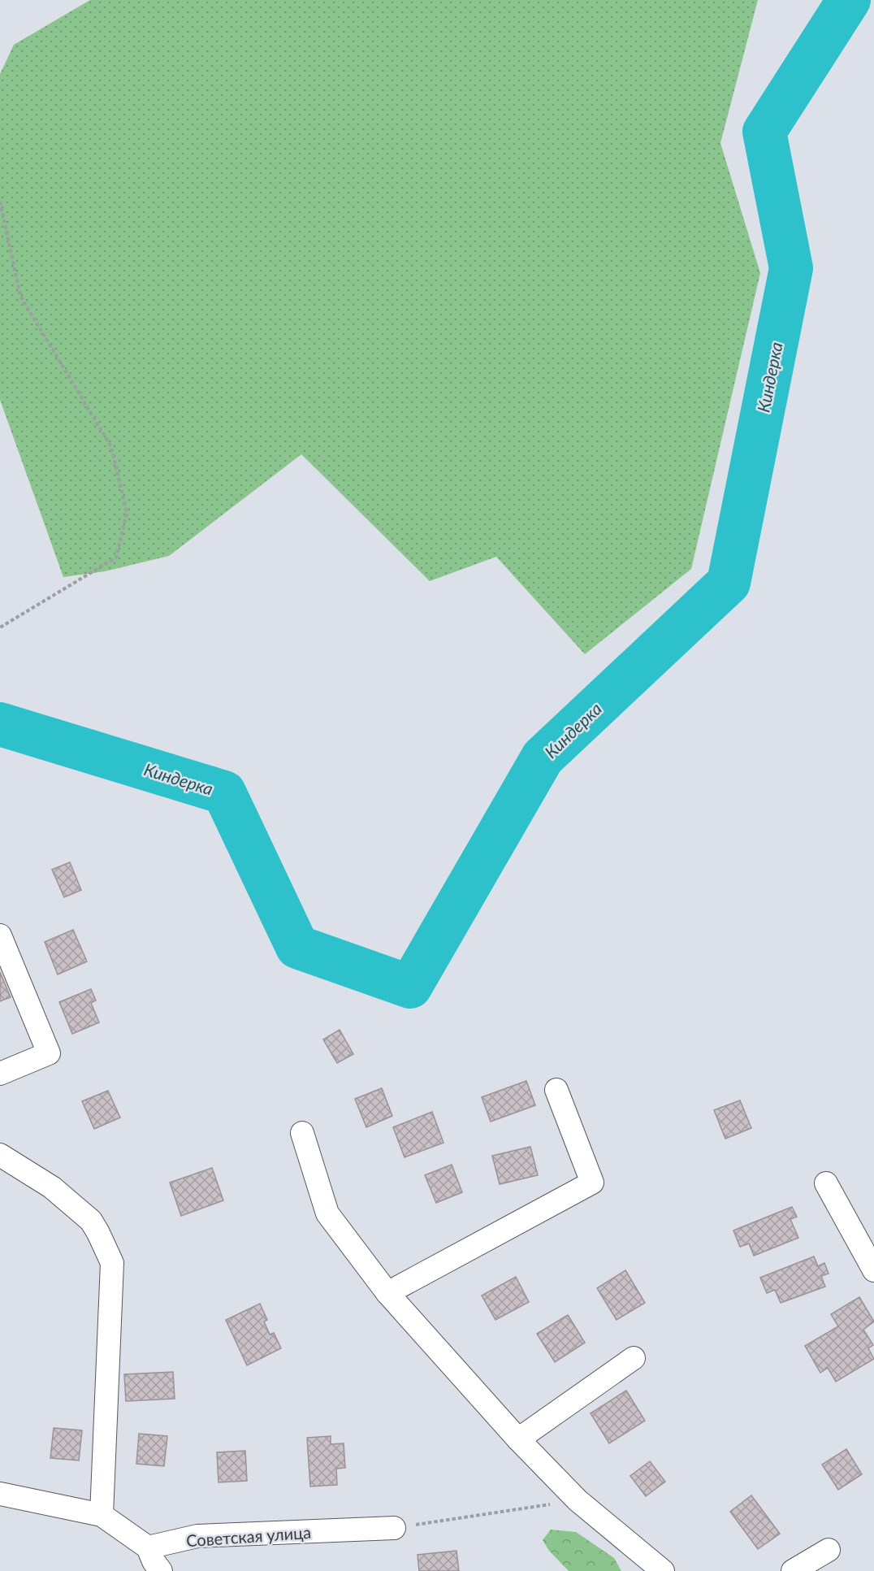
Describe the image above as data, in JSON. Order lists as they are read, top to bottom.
{
  "streets": {
    "street": ["Советская улица"]
  },
  "water": ["Киндерка"]
}
